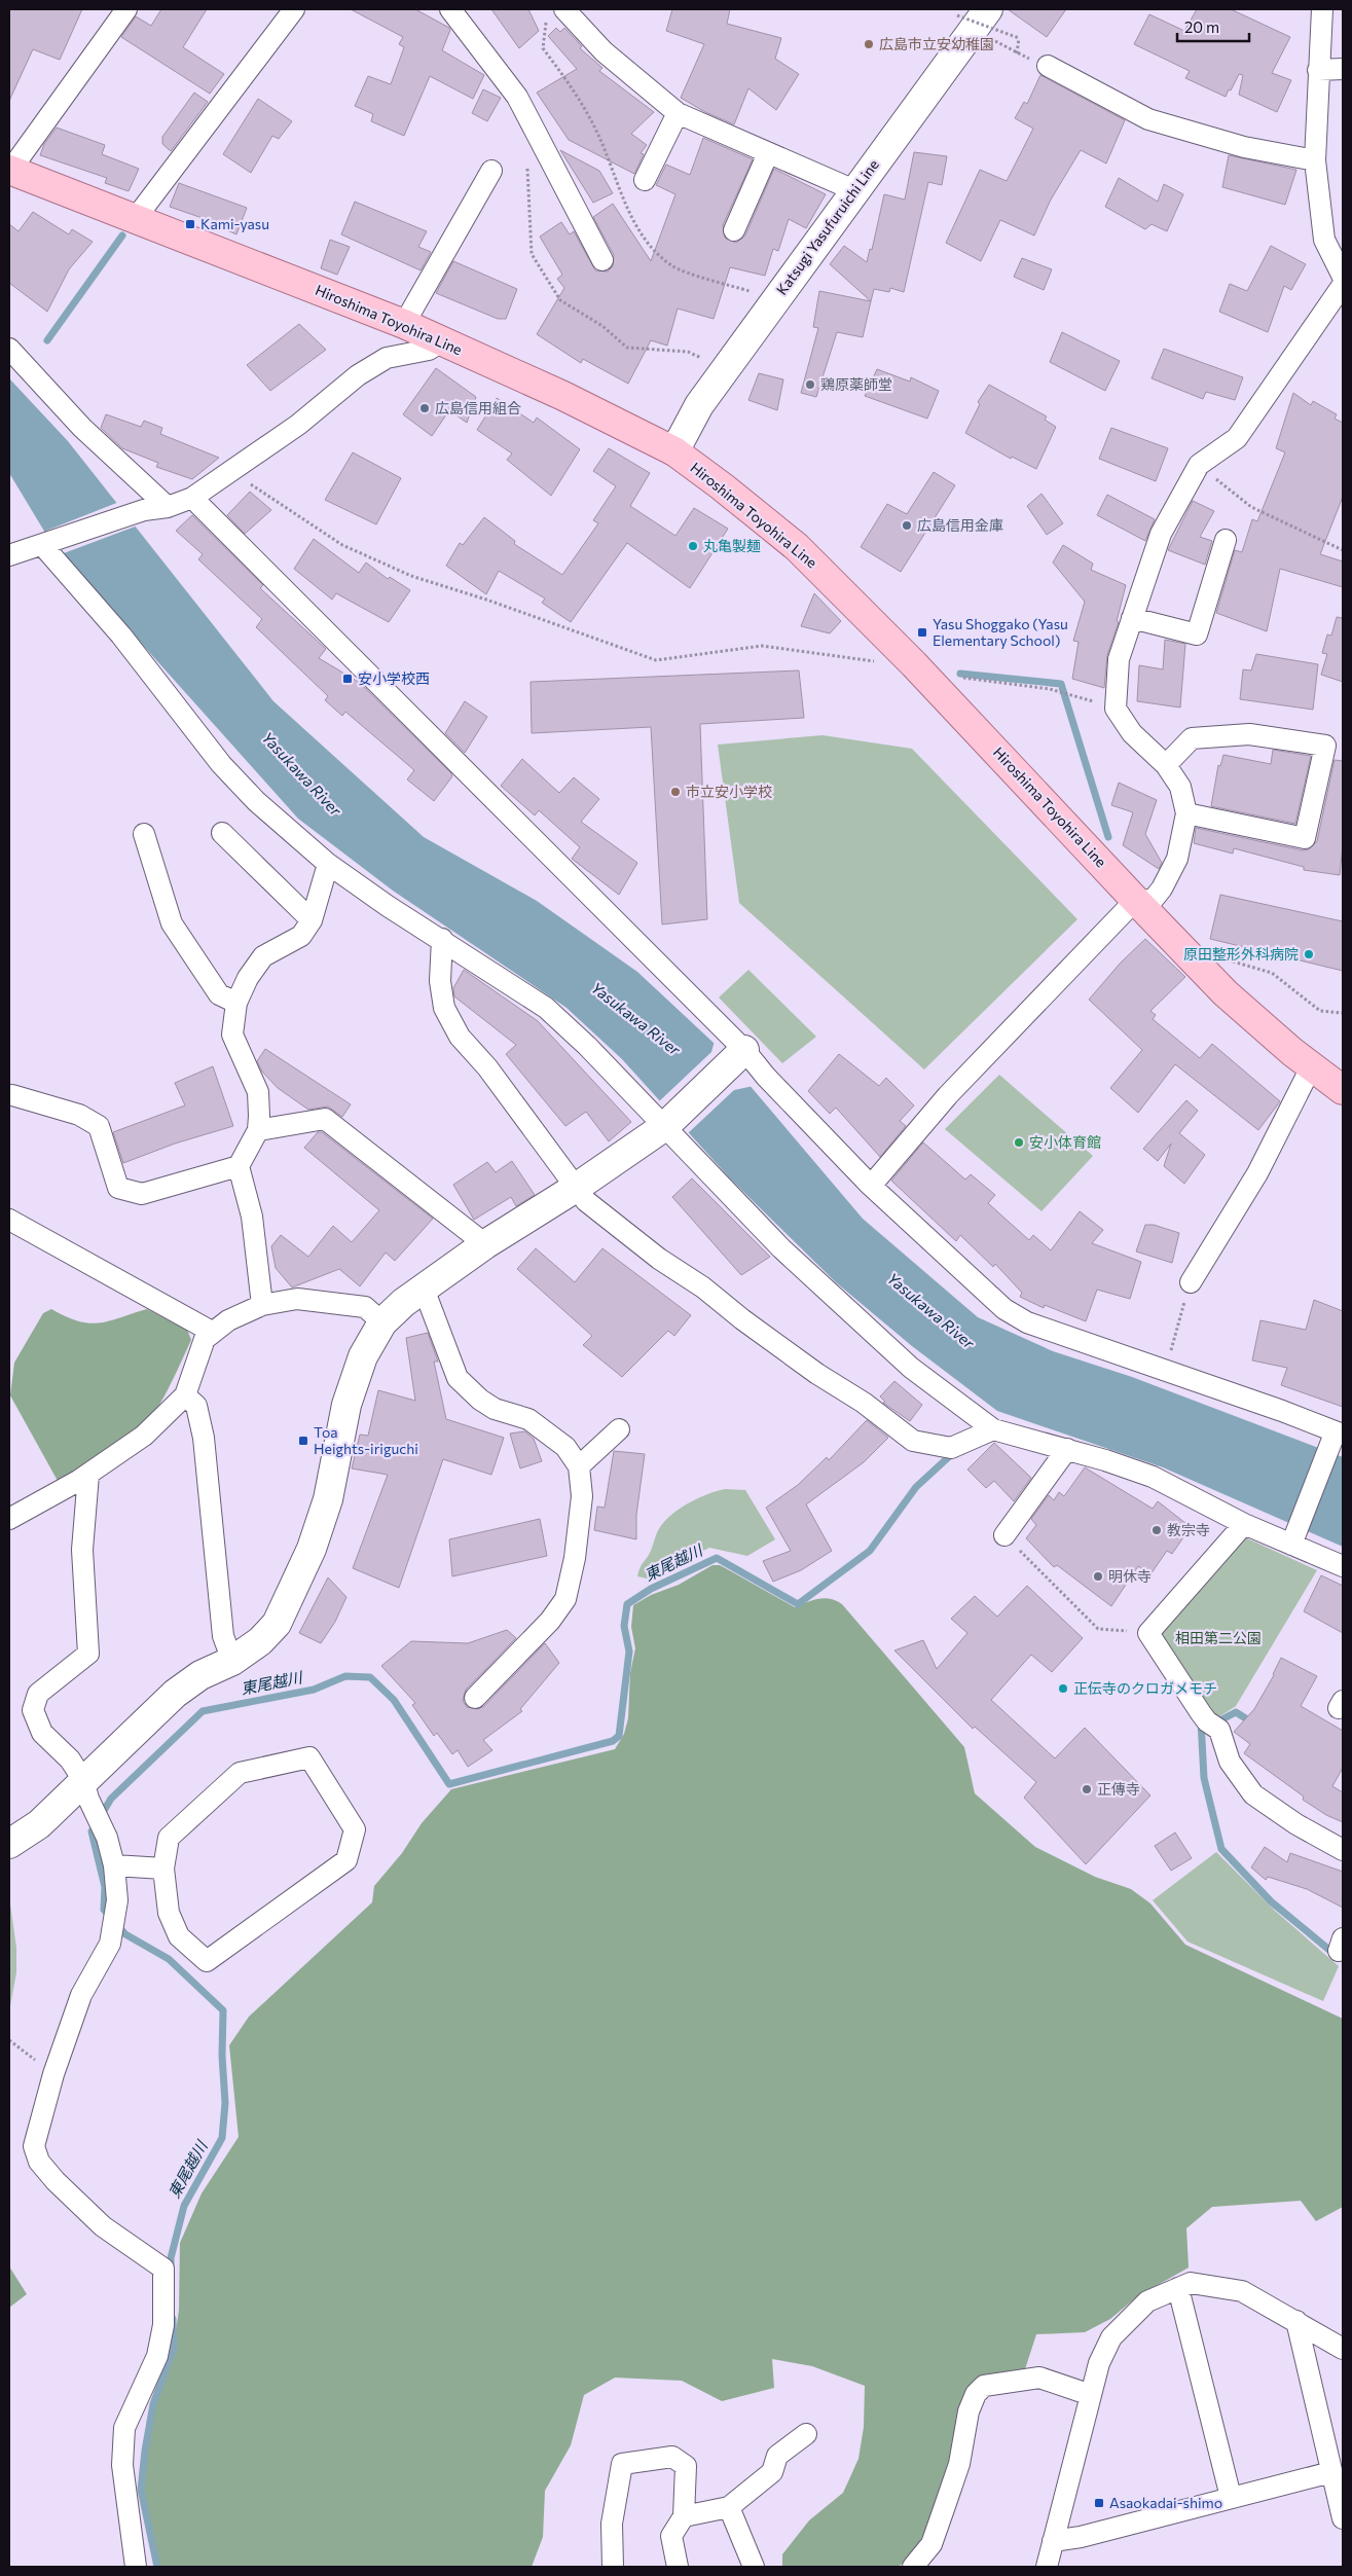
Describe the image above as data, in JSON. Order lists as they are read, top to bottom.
{
  "streets": {
    "main road": ["Hiroshima Toyohira Line"],
    "street": ["Katsugi Yasufuruichi Line"]
  },
  "crossings": [
    ["Katsugi Yasufuruichi Line", "Hiroshima Toyohira Line"]
  ],
  "water": ["Yasukawa River", "東尾越川"],
  "parks": ["相田第二公園"],
  "places": {
    "other": [
      "広島市立安幼稚園",
      "鶏原薬師堂",
      "広島信用組合",
      "広島信用金庫",
      "丸亀製麺",
      "市立安小学校",
      "原田整形外科病院",
      "安小体育館",
      "教宗寺",
      "明休寺",
      "正伝寺のクロガメモチ",
      "正傳寺"
    ],
    "transit": [
      "Kami-yasu",
      "Yasu Shoggako (Yasu Elementary School)",
      "安小学校西",
      "Toa Heights-iriguchi",
      "Asaokadai-shimo"
    ]
  },
  "scale_bar": "20 m"
}
